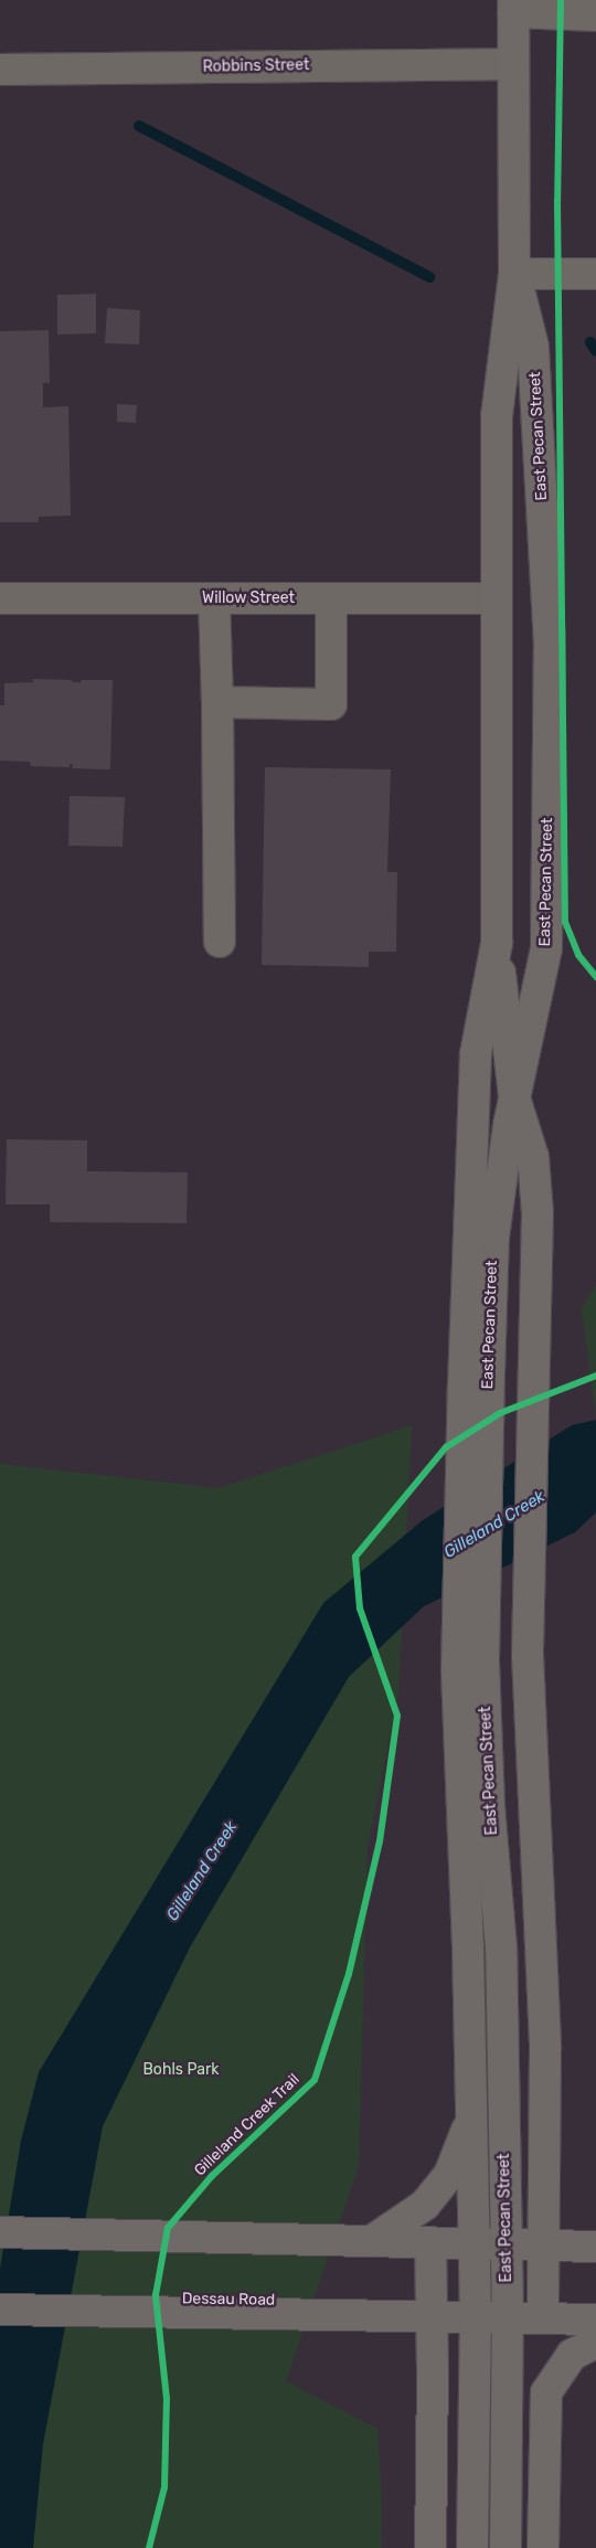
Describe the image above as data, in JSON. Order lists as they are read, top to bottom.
{
  "streets": {
    "main road": ["East Pecan Street", "Dessau Road"],
    "street": ["Robbins Street", "Willow Street"],
    "cycle path": ["Gilleland Creek Trail"]
  },
  "crossings": [
    ["Robbins Street", "East Pecan Street"],
    ["East Pecan Street", "Willow Street"],
    ["East Pecan Street", "Dessau Road"]
  ],
  "water": ["Gilleland Creek"],
  "parks": ["Bohls Park"]
}
